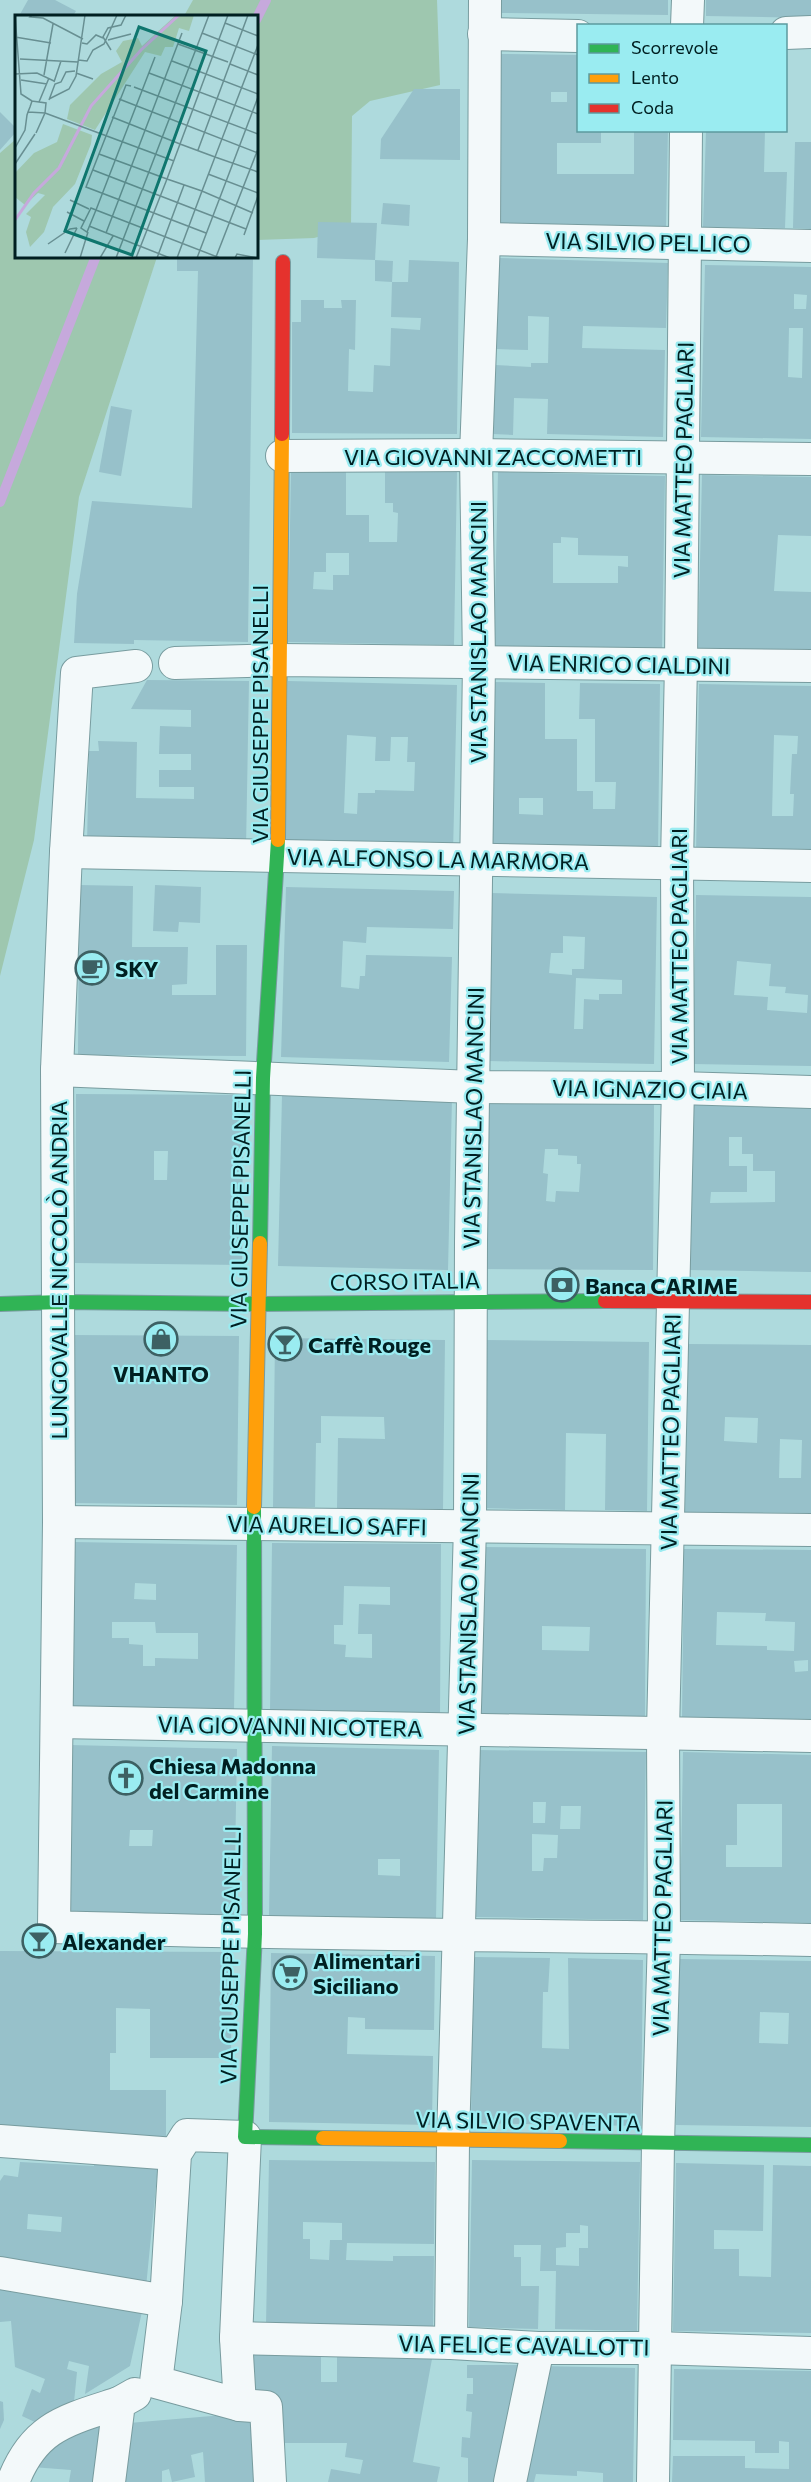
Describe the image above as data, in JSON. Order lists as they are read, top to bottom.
{
  "streets": {
    "street": [
      "VIA SILVIO PELLICO",
      "VIA GIOVANNI ZACCOMETTI",
      "VIA MATTEO PAGLIARI",
      "VIA STANISLAO MANCINI",
      "VIA ENRICO CIALDINI",
      "VIA GIUSEPPE PISANELLI",
      "VIA ALFONSO LA MARMORA",
      "VIA IGNAZIO CIAIA",
      "LUNGOVALLE NICCOLÒ ANDRIA",
      "CORSO ITALIA",
      "VIA AURELIO SAFFI",
      "VIA GIOVANNI NICOTERA",
      "VIA SILVIO SPAVENTA",
      "VIA FELICE CAVALLOTTI"
    ]
  },
  "crossings": [
    ["VIA SILVIO PELLICO", "VIA MATTEO PAGLIARI"],
    ["VIA SILVIO PELLICO", "VIA STANISLAO MANCINI"],
    ["VIA GIOVANNI ZACCOMETTI", "VIA MATTEO PAGLIARI"],
    ["VIA GIOVANNI ZACCOMETTI", "VIA STANISLAO MANCINI"],
    ["VIA GIOVANNI ZACCOMETTI", "VIA GIUSEPPE PISANELLI"],
    ["VIA MATTEO PAGLIARI", "VIA ENRICO CIALDINI"],
    ["VIA MATTEO PAGLIARI", "VIA ALFONSO LA MARMORA"],
    ["VIA MATTEO PAGLIARI", "VIA IGNAZIO CIAIA"],
    ["VIA MATTEO PAGLIARI", "CORSO ITALIA"],
    ["VIA MATTEO PAGLIARI", "VIA AURELIO SAFFI"],
    ["VIA MATTEO PAGLIARI", "VIA GIOVANNI NICOTERA"],
    ["VIA MATTEO PAGLIARI", "VIA SILVIO SPAVENTA"],
    ["VIA MATTEO PAGLIARI", "VIA FELICE CAVALLOTTI"],
    ["VIA STANISLAO MANCINI", "VIA ENRICO CIALDINI"],
    ["VIA STANISLAO MANCINI", "VIA ALFONSO LA MARMORA"],
    ["VIA STANISLAO MANCINI", "VIA IGNAZIO CIAIA"],
    ["VIA STANISLAO MANCINI", "CORSO ITALIA"],
    ["VIA STANISLAO MANCINI", "VIA AURELIO SAFFI"],
    ["VIA STANISLAO MANCINI", "VIA GIOVANNI NICOTERA"],
    ["VIA STANISLAO MANCINI", "VIA SILVIO SPAVENTA"],
    ["VIA STANISLAO MANCINI", "VIA FELICE CAVALLOTTI"],
    ["VIA ENRICO CIALDINI", "VIA GIUSEPPE PISANELLI"],
    ["VIA GIUSEPPE PISANELLI", "VIA ALFONSO LA MARMORA"],
    ["VIA GIUSEPPE PISANELLI", "VIA IGNAZIO CIAIA"],
    ["VIA GIUSEPPE PISANELLI", "LUNGOVALLE NICCOLÒ ANDRIA"],
    ["VIA GIUSEPPE PISANELLI", "CORSO ITALIA"],
    ["VIA GIUSEPPE PISANELLI", "VIA AURELIO SAFFI"],
    ["VIA GIUSEPPE PISANELLI", "VIA GIOVANNI NICOTERA"],
    ["VIA GIUSEPPE PISANELLI", "VIA SILVIO SPAVENTA"],
    ["VIA ALFONSO LA MARMORA", "LUNGOVALLE NICCOLÒ ANDRIA"],
    ["VIA IGNAZIO CIAIA", "LUNGOVALLE NICCOLÒ ANDRIA"],
    ["LUNGOVALLE NICCOLÒ ANDRIA", "CORSO ITALIA"],
    ["LUNGOVALLE NICCOLÒ ANDRIA", "VIA AURELIO SAFFI"],
    ["LUNGOVALLE NICCOLÒ ANDRIA", "VIA GIOVANNI NICOTERA"]
  ],
  "places": {
    "cafe": ["SKY"],
    "bank": ["Banca CARIME"],
    "shop": ["VHANTO"],
    "bar": ["Caffè Rouge", "Alexander"],
    "church": ["Chiesa Madonna del Carmine"],
    "supermarket": ["Alimentari Siciliano"]
  },
  "legend": ["Scorrevole", "Lento", "Coda"]
}
